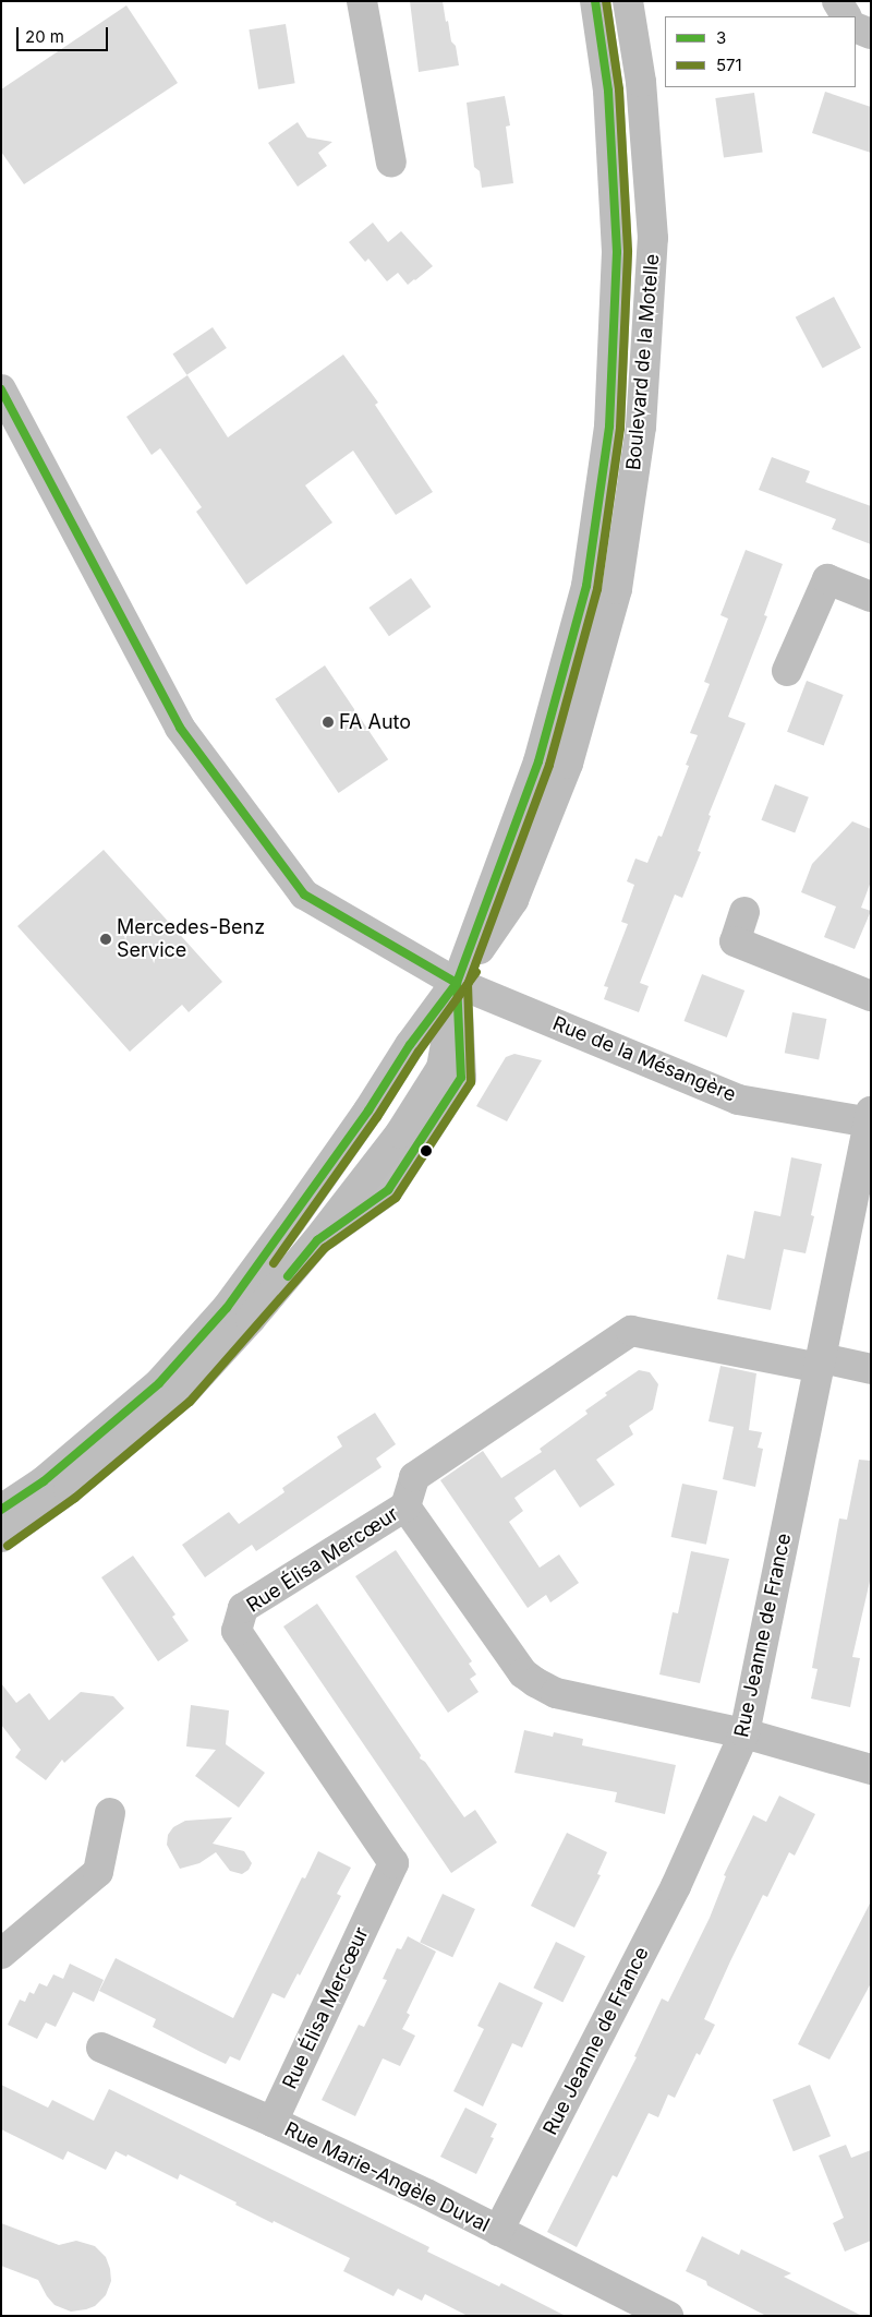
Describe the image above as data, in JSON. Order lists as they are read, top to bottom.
{
  "streets": {
    "main road": ["Boulevard de la Motelle"],
    "street": [
      "Rue de la Mésangère",
      "Rue Élisa Mercœur",
      "Rue Jeanne de France",
      "Rue Marie-Angèle Duval"
    ]
  },
  "crossings": [
    ["Boulevard de la Motelle", "Rue de la Mésangère"],
    ["Rue de la Mésangère", "Rue Jeanne de France"],
    ["Rue Élisa Mercœur", "Rue Jeanne de France"],
    ["Rue Élisa Mercœur", "Rue Marie-Angèle Duval"],
    ["Rue Jeanne de France", "Rue Marie-Angèle Duval"]
  ],
  "places": ["FA Auto", "Mercedes-Benz Service"],
  "lines": ["transit line 3", "transit line 571"],
  "legend": ["3", "571"],
  "scale_bar": "20 m"
}
